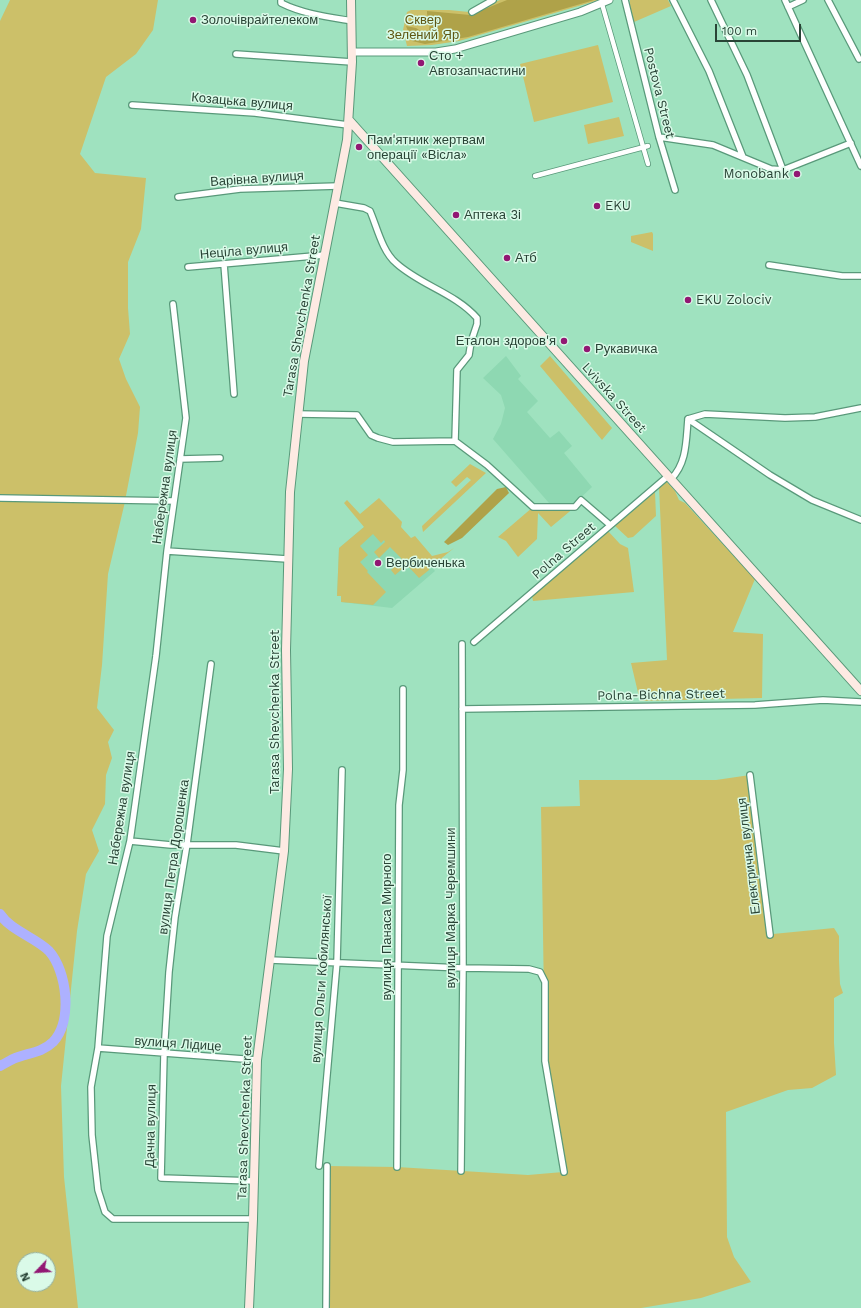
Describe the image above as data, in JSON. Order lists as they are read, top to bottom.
{
  "streets": {
    "main road": ["Tarasa Shevchenka Street", "Lvivska Street"],
    "street": [
      "Postova Street",
      "Козацька вулиця",
      "Варівна вулиця",
      "Неціла вулиця",
      "Набережна вулиця",
      "Polna Street",
      "Polna-Bichna Street",
      "Електрична вулиця",
      "вулиця Петра Дорошенка",
      "вулиця Марка Черемшини",
      "вулиця Панаса Мирного",
      "вулиця Ольги Кобилянської",
      "вулиця Лідице",
      "Дачна вулиця"
    ]
  },
  "crossings": [
    ["Козацька вулиця", "Tarasa Shevchenka Street"],
    ["Козацька вулиця", "Lvivska Street"],
    ["Варівна вулиця", "Tarasa Shevchenka Street"],
    ["Неціла вулиця", "Tarasa Shevchenka Street"],
    ["Tarasa Shevchenka Street", "Lvivska Street"],
    ["Tarasa Shevchenka Street", "Набережна вулиця"],
    ["Tarasa Shevchenka Street", "вулиця Лідице"],
    ["Tarasa Shevchenka Street", "Дачна вулиця"],
    ["Lvivska Street", "Polna Street"],
    ["Набережна вулиця", "вулиця Лідице"],
    ["Polna-Bichna Street", "вулиця Марка Черемшини"],
    ["вулиця Петра Дорошенка", "вулиця Лідице"],
    ["вулиця Петра Дорошенка", "Дачна вулиця"],
    ["вулиця Лідице", "Дачна вулиця"]
  ],
  "parks": ["Сквер Зелений Яр"],
  "places": [
    "Золочіврайтелеком",
    "Сто + Автозапчастини",
    "Пам'ятник жертвам операції «Вісла»",
    "Monobank",
    "EKU",
    "Аптека 3і",
    "Атб",
    "EKU Zolociv",
    "Еталон здоров'я",
    "Рукавичка",
    "Вербиченька"
  ],
  "scale_bar": "100 m",
  "north": "bottom left"
}
